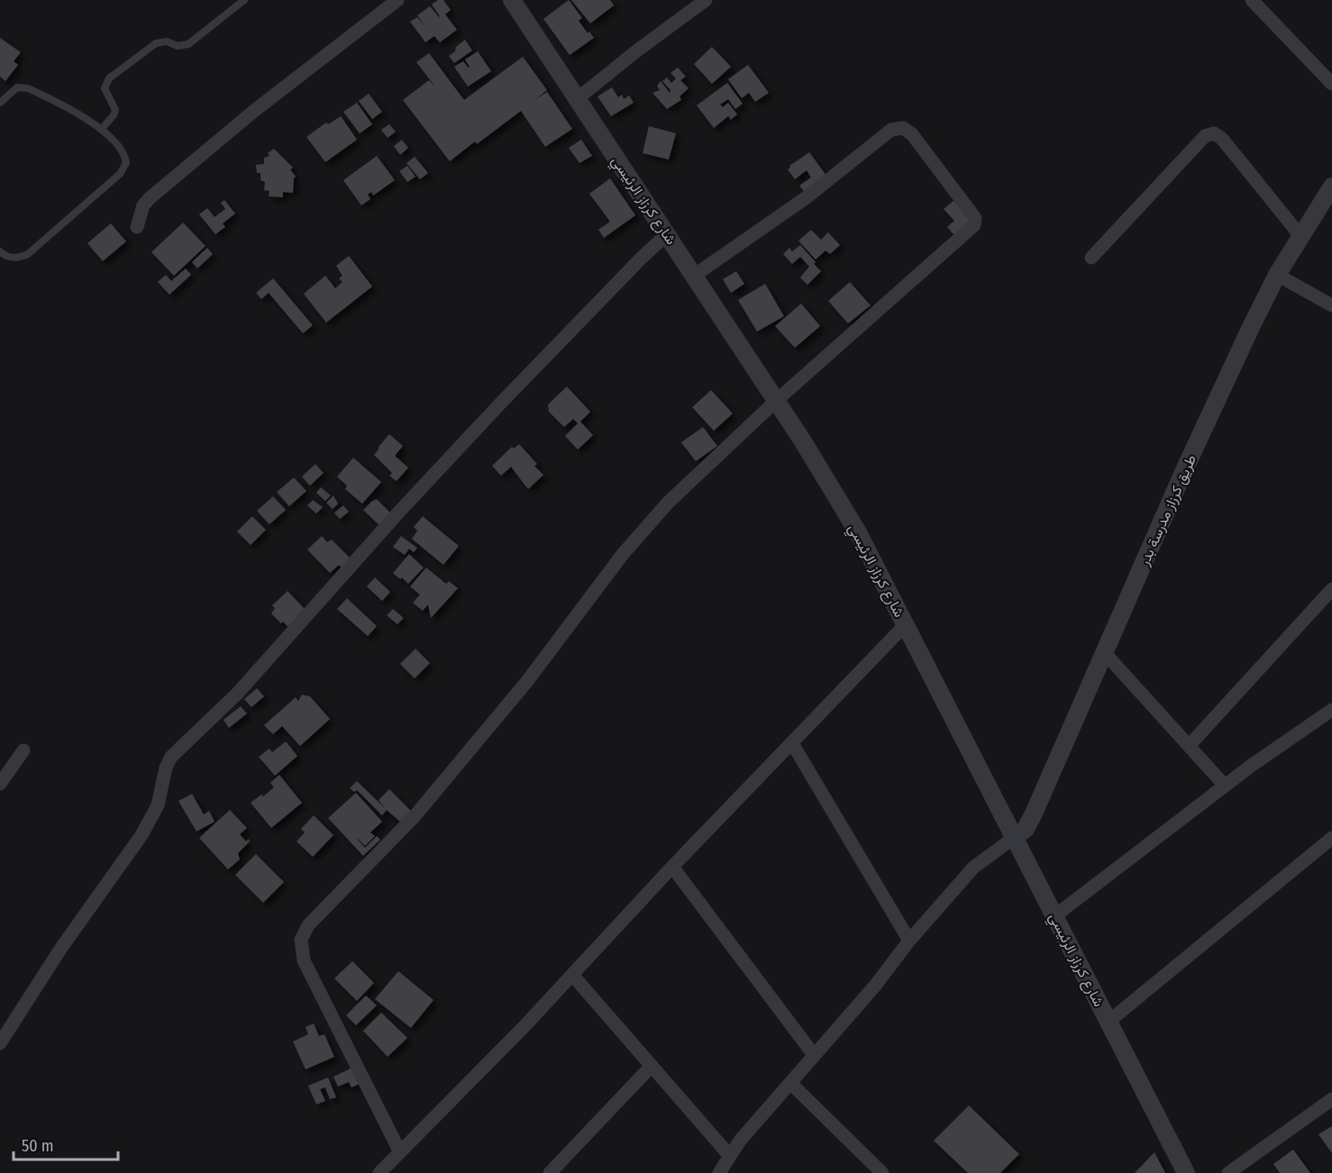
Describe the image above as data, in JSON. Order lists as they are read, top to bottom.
{
  "streets": {
    "street": ["شارع كرزاز الرئيسي", "طريق كرزاز مدرسة بدر"]
  },
  "crossings": [
    ["شارع كرزاز الرئيسي", "طريق كرزاز مدرسة بدر"]
  ],
  "scale_bar": "50 m"
}
